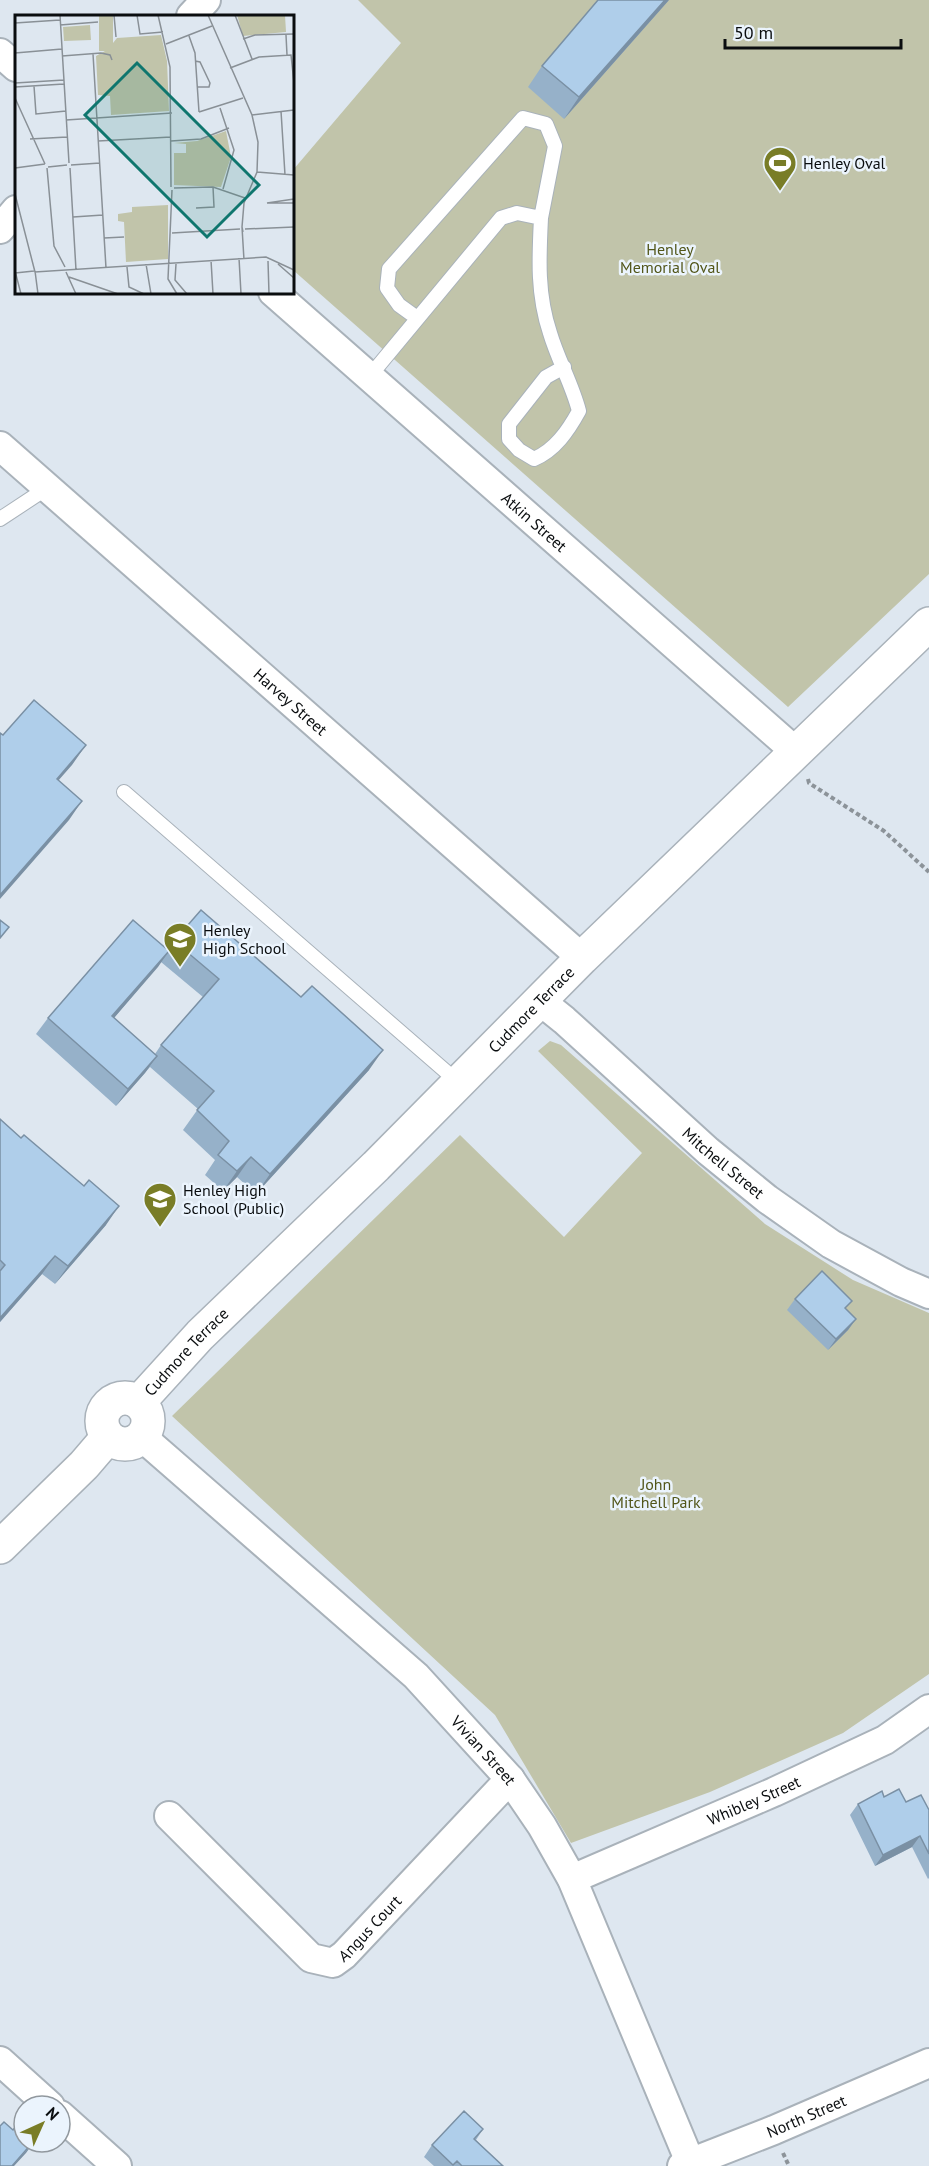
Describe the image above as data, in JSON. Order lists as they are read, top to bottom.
{
  "streets": {
    "street": [
      "Atkin Street",
      "Harvey Street",
      "Cudmore Terrace",
      "Mitchell Street",
      "Vivian Street",
      "Whibley Street",
      "Angus Court",
      "North Street"
    ]
  },
  "crossings": [
    ["Atkin Street", "Cudmore Terrace"],
    ["Harvey Street", "Cudmore Terrace"],
    ["Cudmore Terrace", "Mitchell Street"],
    ["Cudmore Terrace", "Vivian Street"],
    ["Vivian Street", "Whibley Street"],
    ["Vivian Street", "Angus Court"],
    ["Vivian Street", "North Street"]
  ],
  "parks": ["Henley Memorial Oval", "John Mitchell Park"],
  "places": {
    "sports": ["Henley Oval"],
    "school or university": ["Henley High School", "Henley High School (Public)"]
  },
  "scale_bar": "50 m",
  "north": "top right"
}
